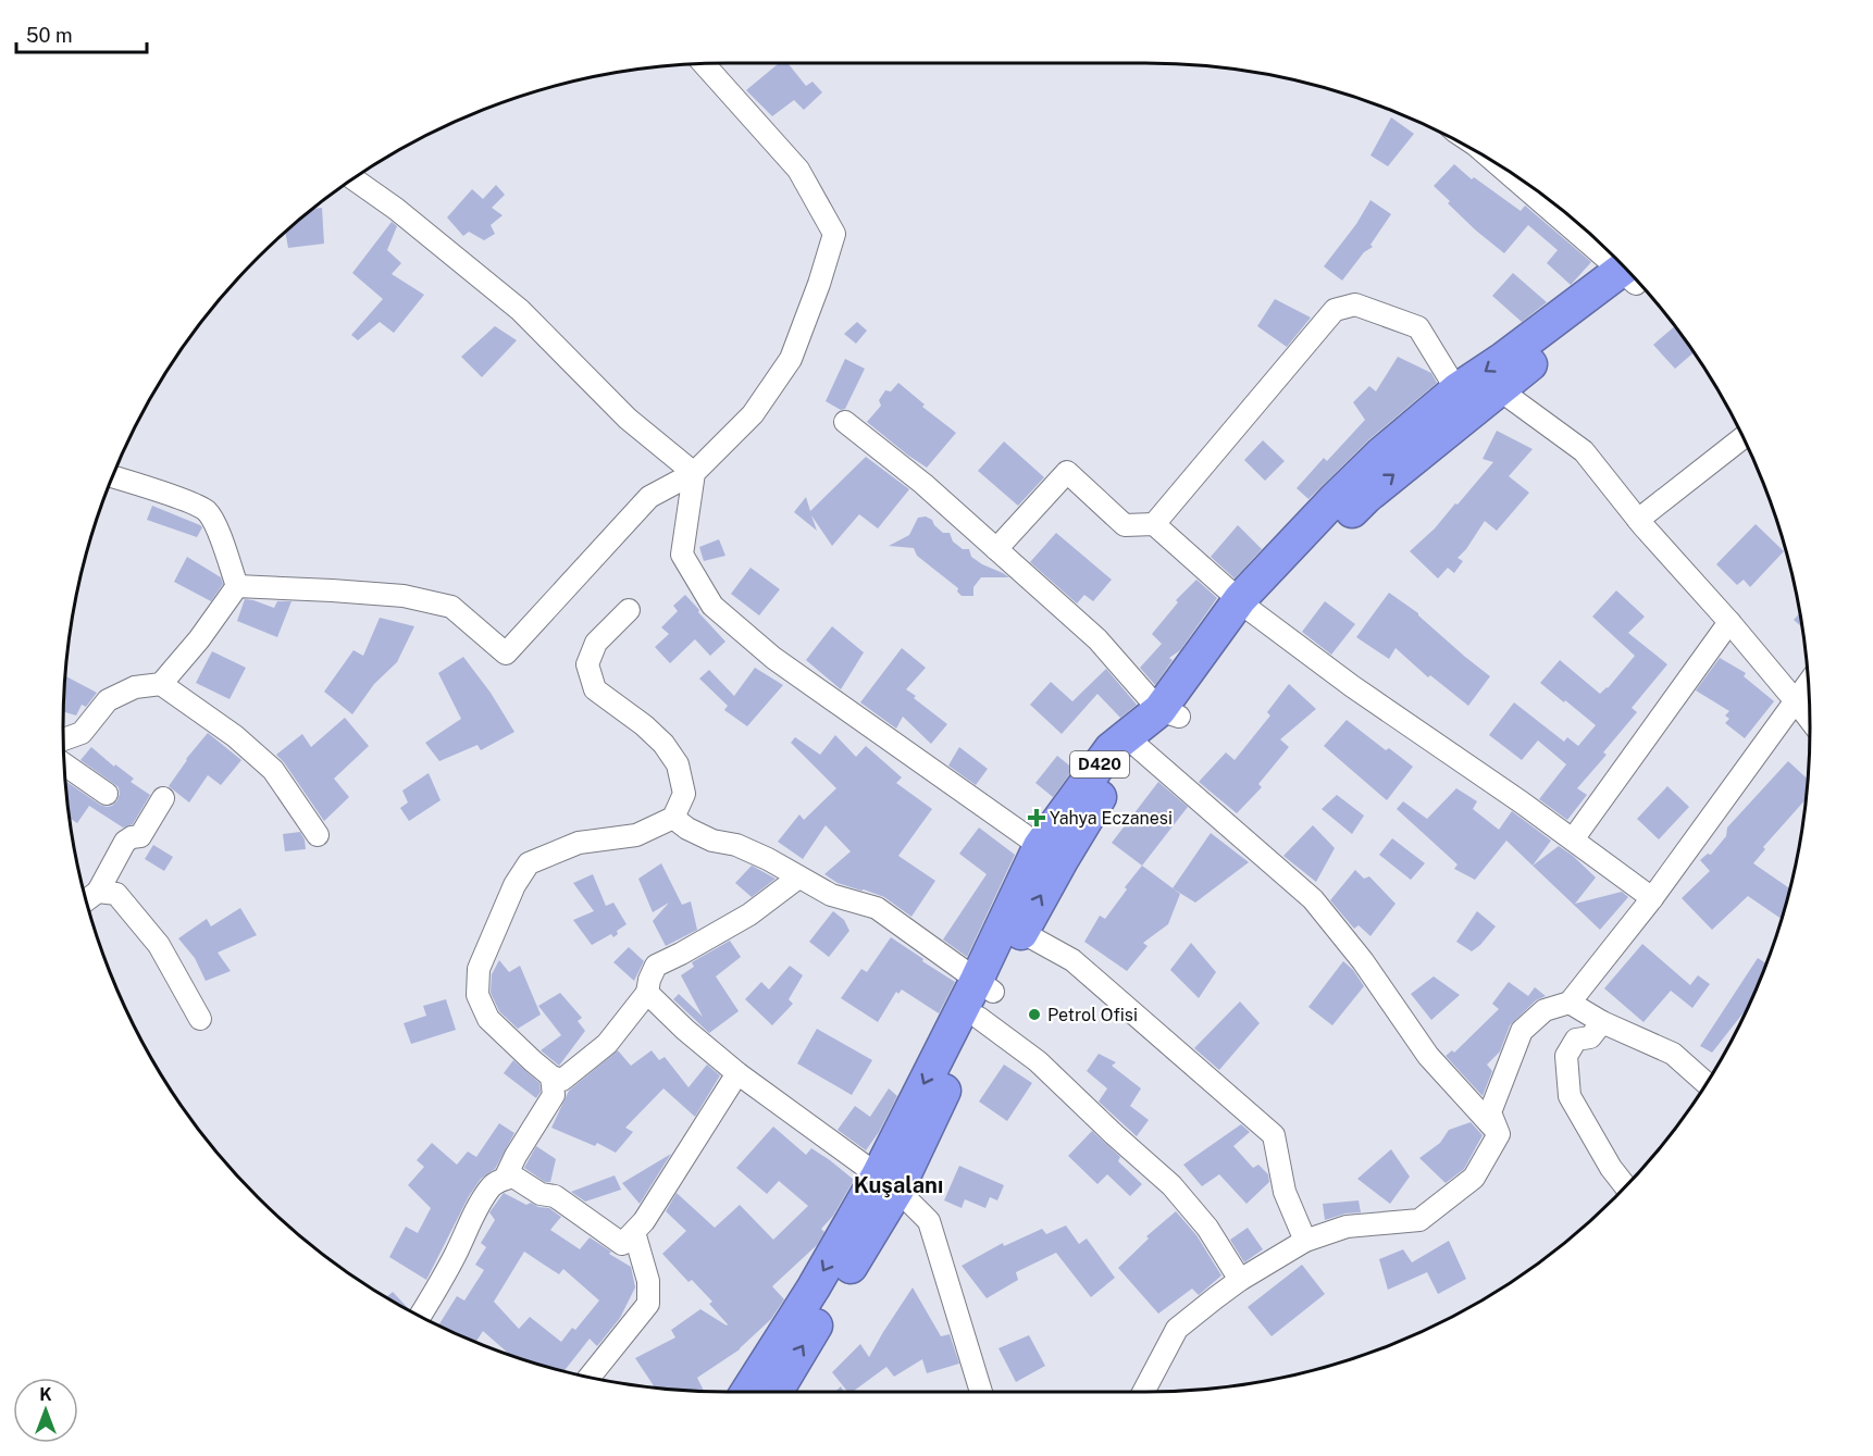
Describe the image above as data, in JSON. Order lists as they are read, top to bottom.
{
  "streets": {
    "highway": ["D420"]
  },
  "districts": ["Kuşalanı"],
  "places": {
    "health": ["Yahya Eczanesi"],
    "other": ["Petrol Ofisi"]
  },
  "scale_bar": "50 m",
  "north": "top"
}
